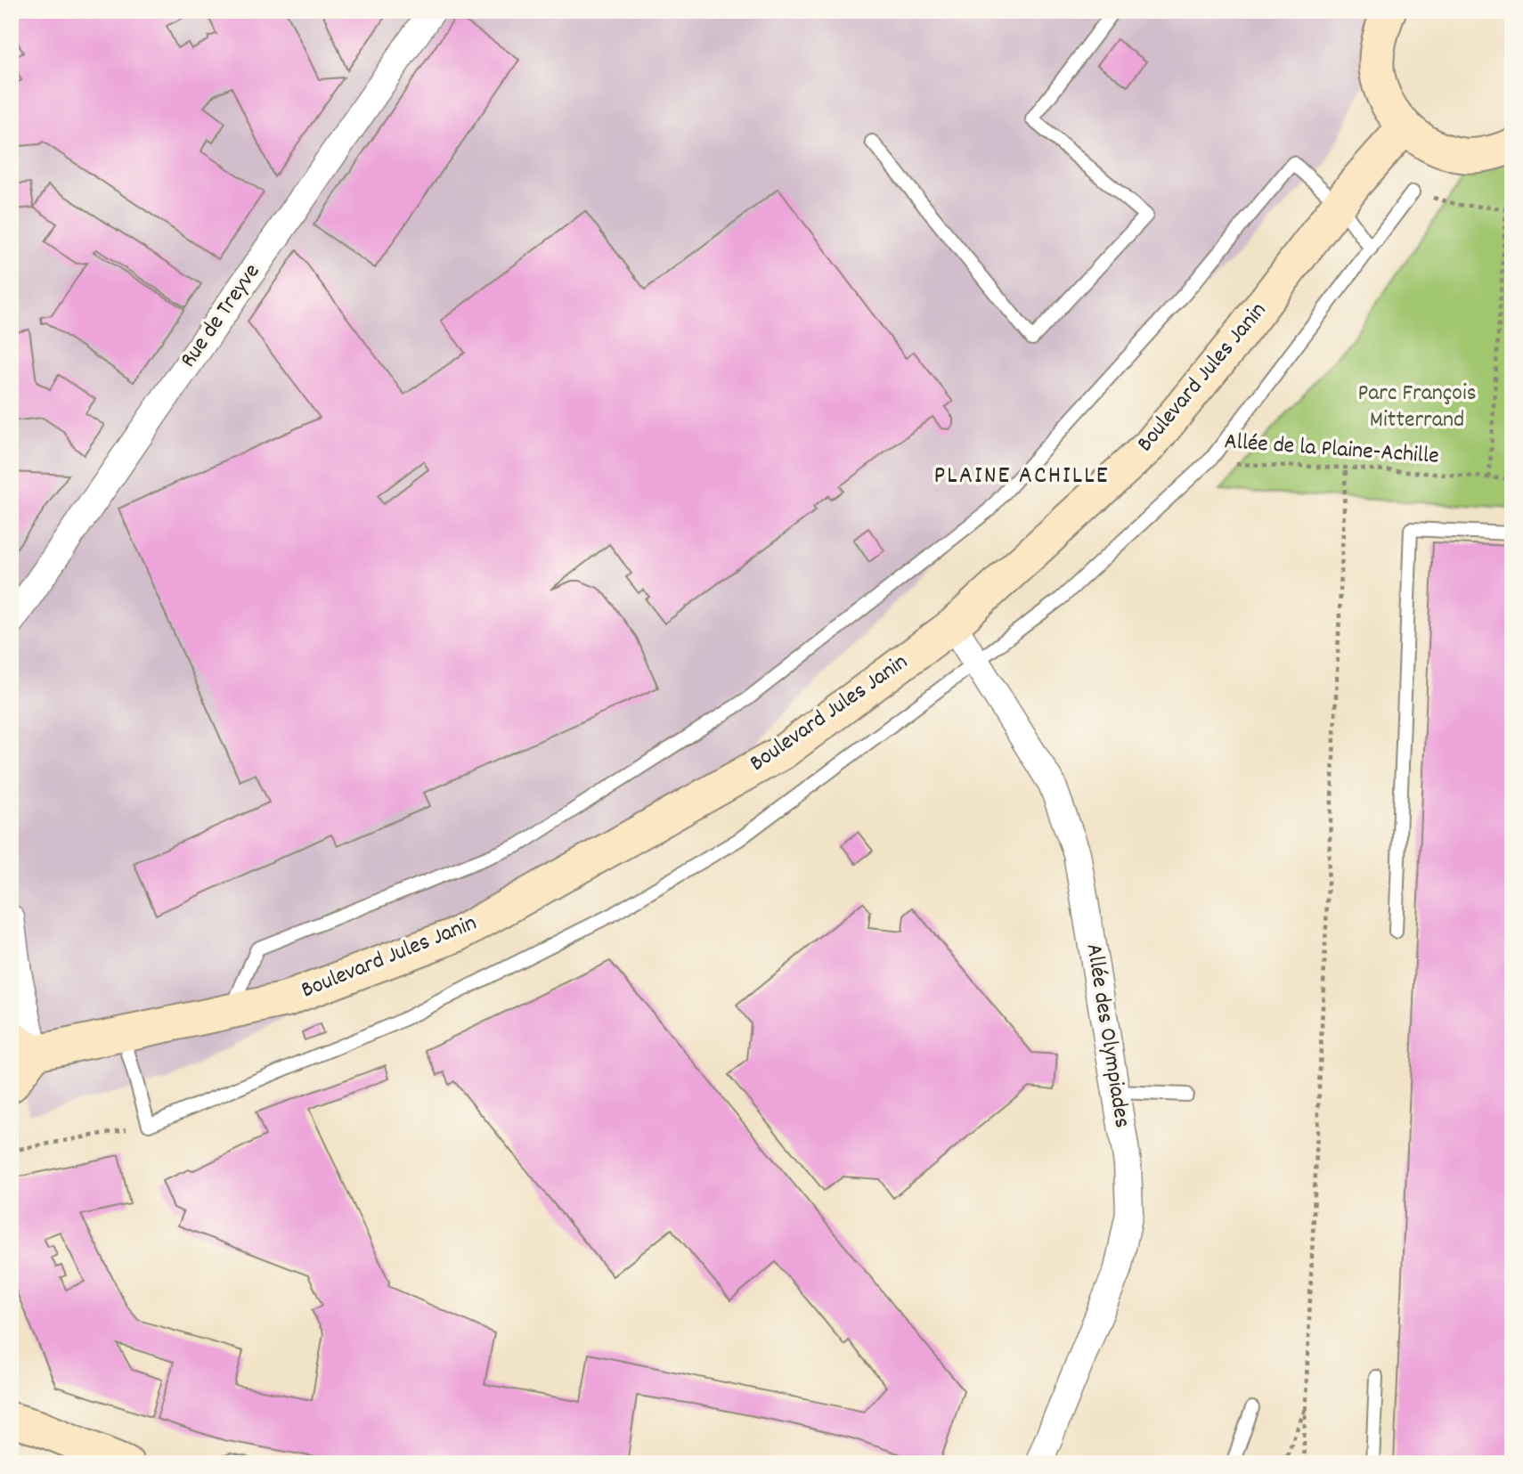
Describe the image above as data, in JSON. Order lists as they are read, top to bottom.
{
  "streets": {
    "main road": ["Boulevard Jules Janin"],
    "street": ["Rue de Treyve", "Allée des Olympiades"],
    "path": ["Allée de la Plaine-Achille"]
  },
  "crossings": [
    ["Boulevard Jules Janin", "Allée des Olympiades"]
  ],
  "districts": ["PLAINE ACHILLE"],
  "parks": ["Parc François Mitterrand"]
}
